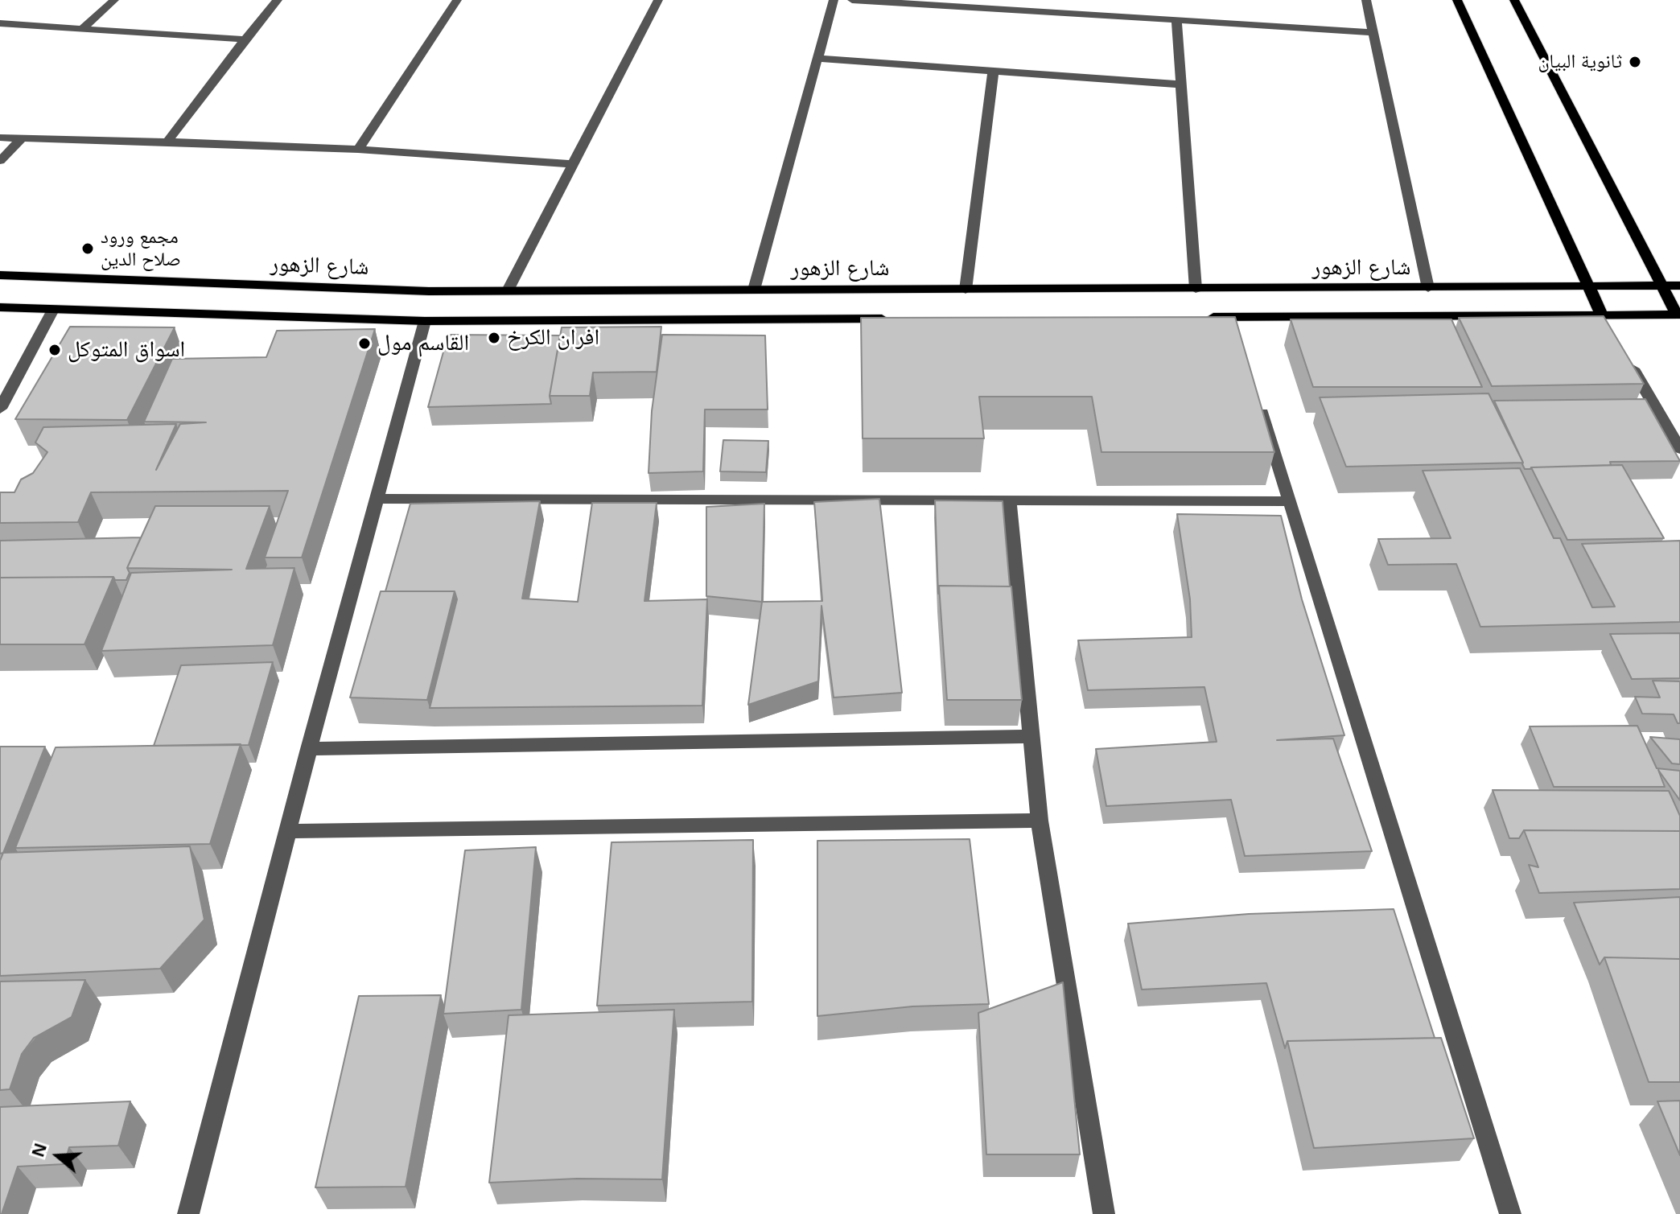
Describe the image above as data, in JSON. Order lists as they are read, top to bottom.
{
  "streets": {
    "main road": ["شارع الزهور"]
  },
  "places": [
    "ثانوية البيان",
    "مجمع ورود صلاح الدين",
    "افران الكرخ",
    "القاسم مول",
    "اسواق المتوكل"
  ],
  "north": "left"
}
